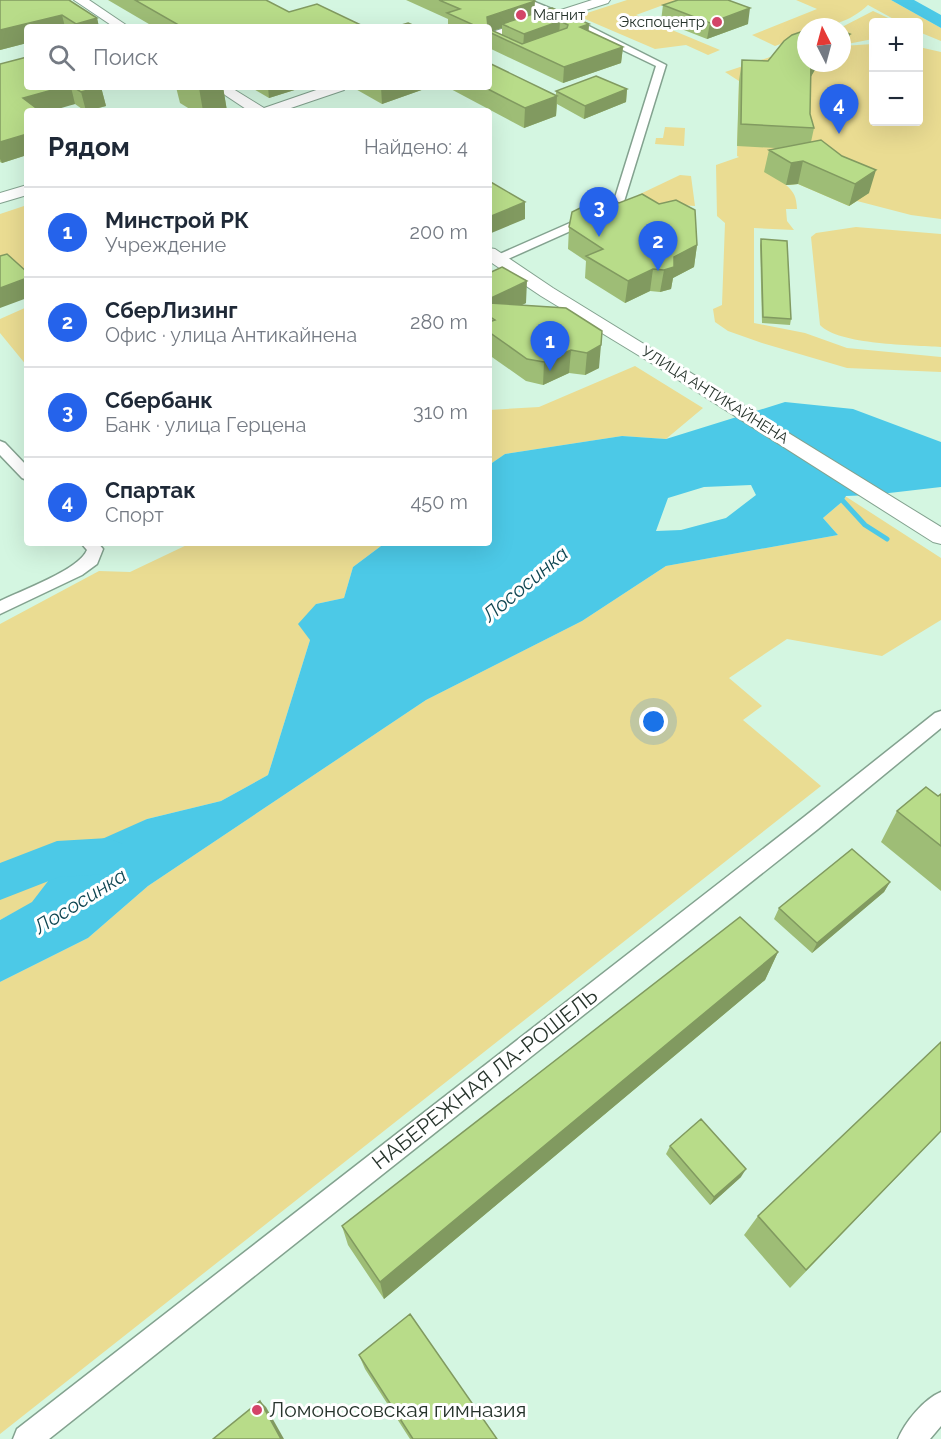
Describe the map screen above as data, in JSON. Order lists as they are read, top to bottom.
{
  "streets": {
    "main road": ["УЛИЦА АНТИКАЙНЕНА"],
    "street": ["НАБЕРЕЖНАЯ ЛА-РОШЕЛЬ"]
  },
  "water": ["Лососинка"],
  "places": ["Магнит", "Экспоцентр", "Ломоносовская гимназия"],
  "north": "top",
  "page": {
    "map_buttons": ["+", "−"],
    "search": "Поиск",
    "pins": [
      "4",
      "3",
      "2",
      "1"
    ],
    "heading": ["Рядом", "Найдено: 4"],
    "list": [
      {
        "mark": "1",
        "name": "Минстрой РК",
        "note": "Учреждение",
        "value": "200 m"
      },
      {
        "mark": "2",
        "name": "СберЛизинг",
        "note": "Офис · улица Антикайнена",
        "value": "280 m"
      },
      {
        "mark": "3",
        "name": "Сбербанк",
        "note": "Банк · улица Герцена",
        "value": "310 m"
      },
      {
        "mark": "4",
        "name": "Спартак",
        "note": "Спорт",
        "value": "450 m"
      }
    ]
  }
}
